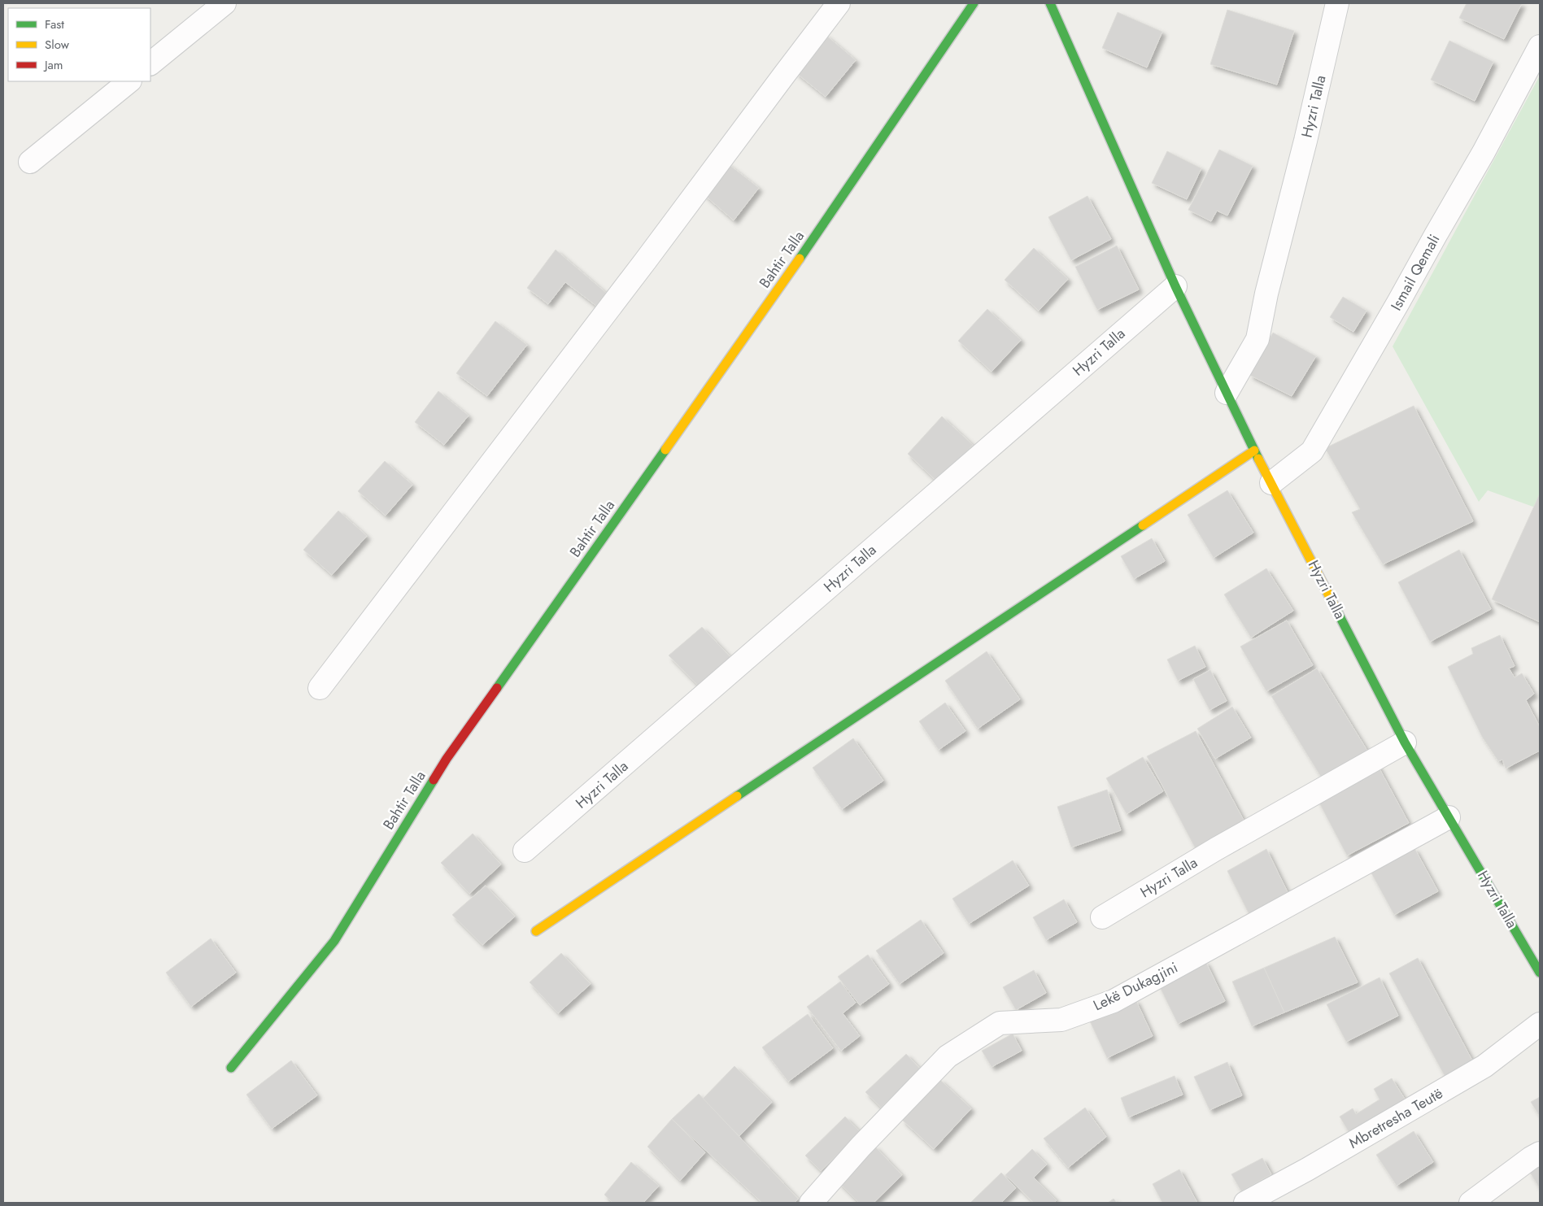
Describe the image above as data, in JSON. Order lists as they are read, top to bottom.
{
  "streets": {
    "street": [
      "Hyzri Talla",
      "Bahtir Talla",
      "Ismail Qemali",
      "Lekë Dukagjini",
      "Mbretresha Teutë"
    ]
  },
  "crossings": [
    ["Hyzri Talla", "Ismail Qemali"],
    ["Hyzri Talla", "Lekë Dukagjini"]
  ],
  "legend": ["Fast", "Slow", "Jam"]
}
